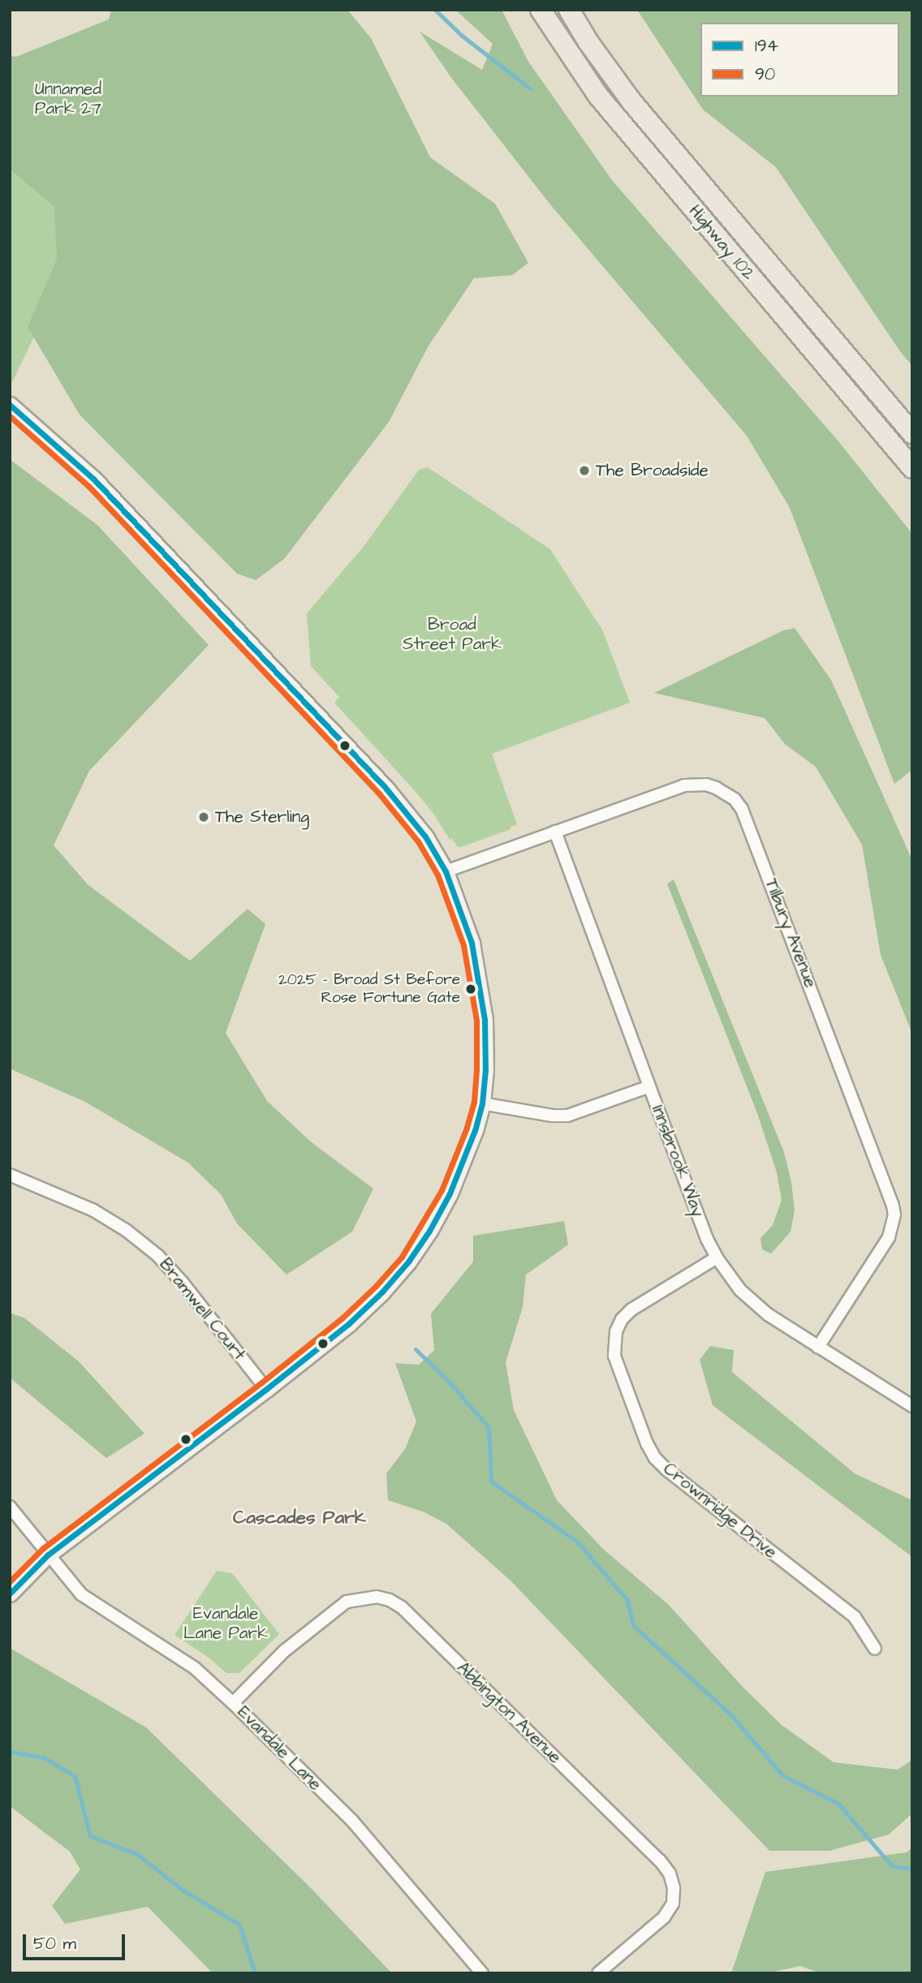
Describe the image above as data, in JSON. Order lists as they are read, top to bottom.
{
  "streets": {
    "highway": ["Highway 102"],
    "street": [
      "Tilbury Avenue",
      "Innsbrook Way",
      "Bramwell Court",
      "Crownridge Drive",
      "Abbington Avenue",
      "Evandale Lane"
    ]
  },
  "crossings": [
    ["Tilbury Avenue", "Innsbrook Way"],
    ["Innsbrook Way", "Crownridge Drive"],
    ["Abbington Avenue", "Evandale Lane"]
  ],
  "districts": ["Cascades Park"],
  "parks": ["Unnamed Park 27", "Broad Street Park", "Evandale Lane Park"],
  "places": ["The Broadside", "The Sterling", "2025 - Broad St Before Rose Fortune Gate"],
  "lines": ["transit line 194", "transit line 90"],
  "legend": ["194", "90"],
  "scale_bar": "50 m"
}
